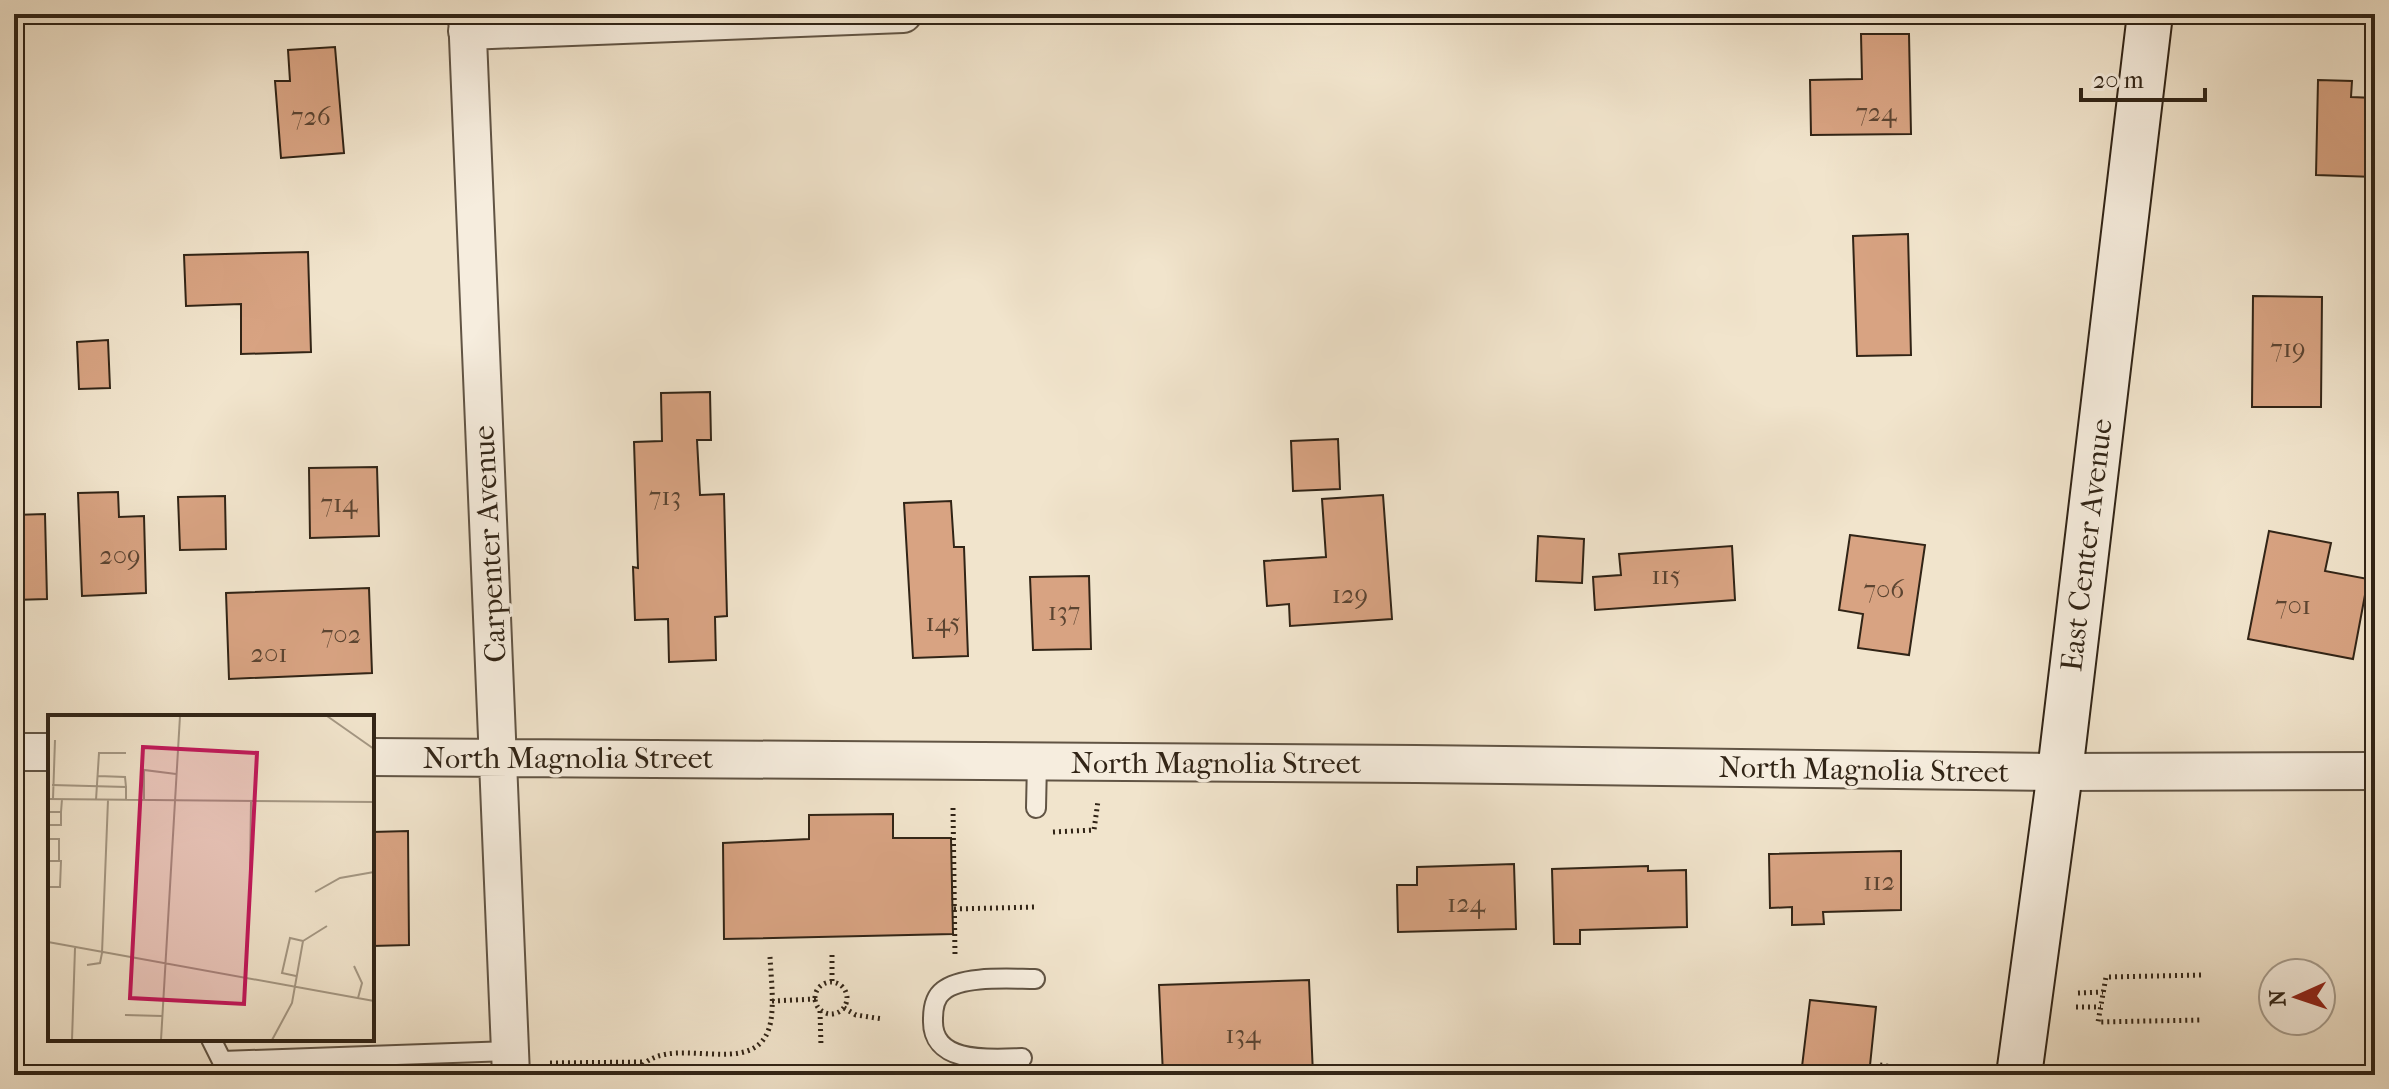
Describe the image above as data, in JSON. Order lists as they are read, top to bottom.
{
  "streets": {
    "street": ["Carpenter Avenue", "East Center Avenue", "North Magnolia Street"]
  },
  "crossings": [
    ["Carpenter Avenue", "North Magnolia Street"],
    ["East Center Avenue", "North Magnolia Street"]
  ],
  "house_numbers": [
    "724",
    "726",
    "719",
    "713",
    "714",
    "209",
    "115",
    "706",
    "129",
    "701",
    "137",
    "145",
    "702",
    "201",
    "112",
    "124",
    "134"
  ],
  "scale_bar": "20 m",
  "north": "left"
}
